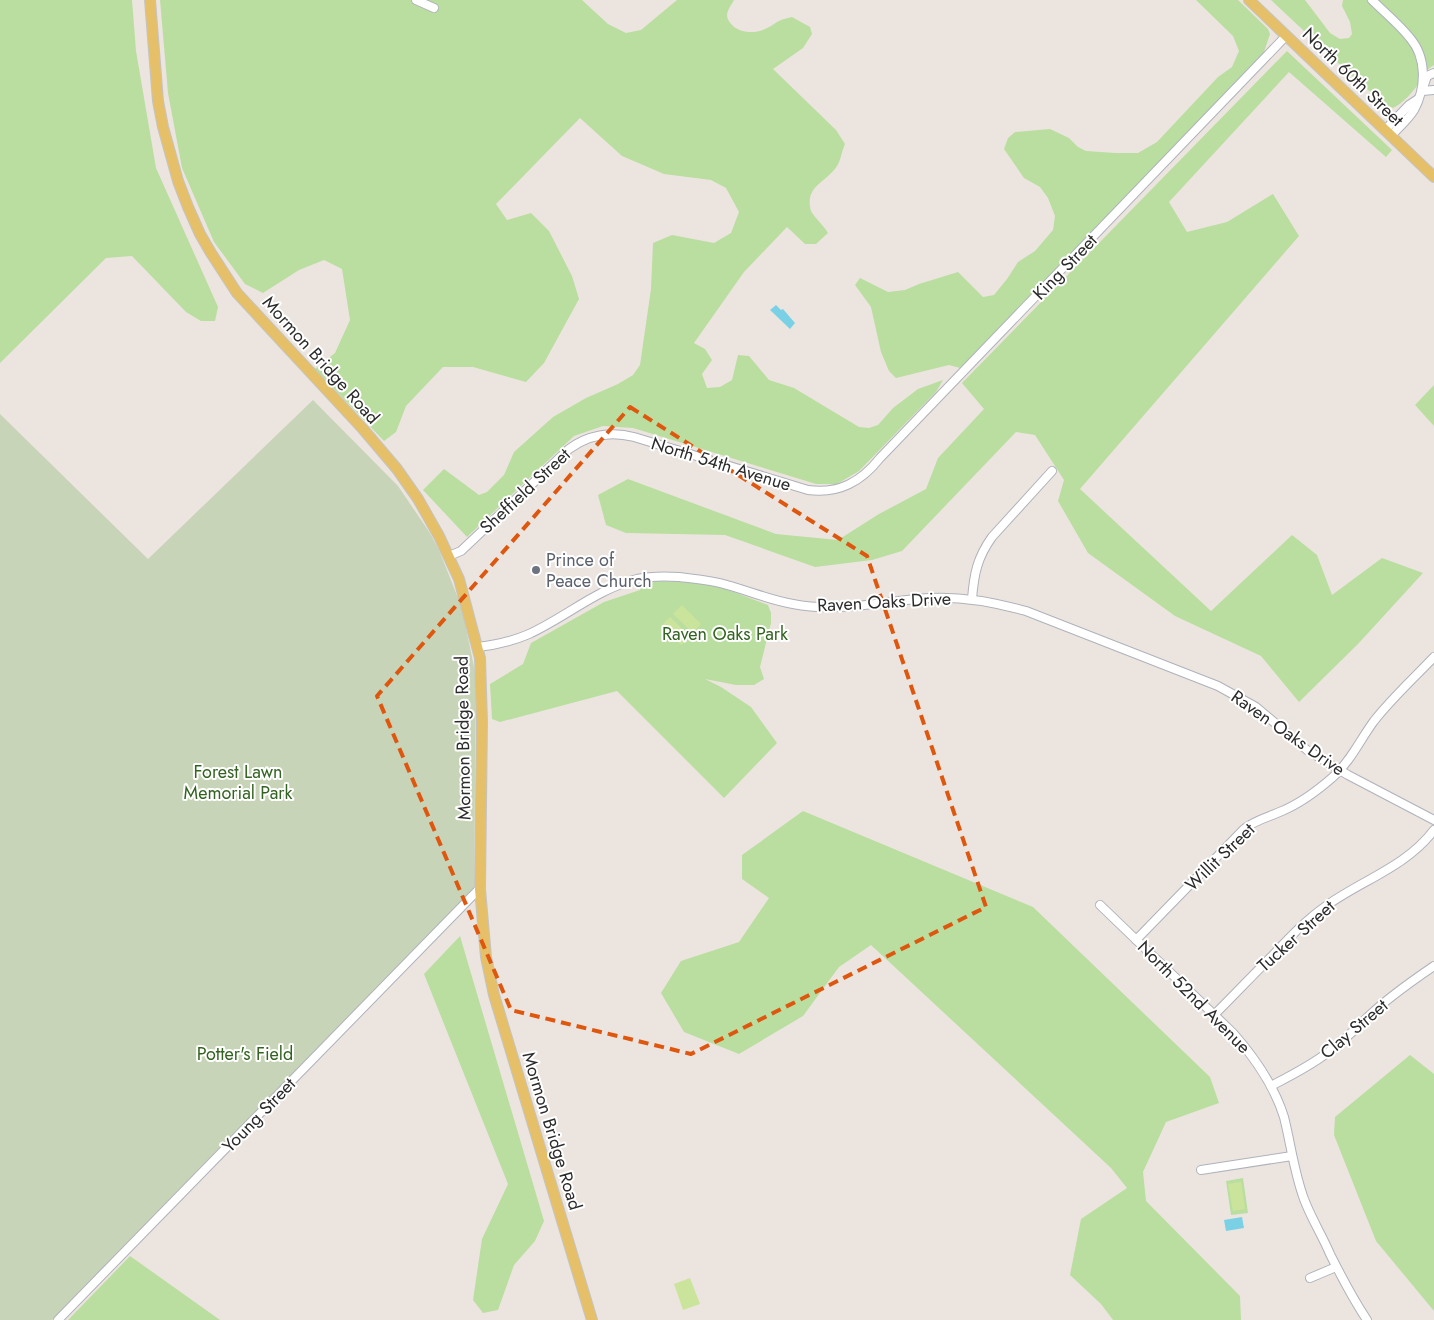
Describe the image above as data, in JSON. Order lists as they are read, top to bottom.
{
  "streets": {
    "main road": ["North 60th Street", "Mormon Bridge Road"],
    "street": [
      "King Street",
      "North 54th Avenue",
      "Sheffield Street",
      "Raven Oaks Drive",
      "Willit Street",
      "Tucker Street",
      "North 52nd Avenue",
      "Clay Street",
      "Young Street"
    ]
  },
  "crossings": [
    ["North 60th Street", "King Street"],
    ["King Street", "North 54th Avenue"],
    ["Mormon Bridge Road", "Sheffield Street"],
    ["Mormon Bridge Road", "Raven Oaks Drive"],
    ["Mormon Bridge Road", "Young Street"],
    ["North 54th Avenue", "Sheffield Street"],
    ["Raven Oaks Drive", "Willit Street"],
    ["Willit Street", "North 52nd Avenue"],
    ["Tucker Street", "North 52nd Avenue"],
    ["North 52nd Avenue", "Clay Street"]
  ],
  "parks": ["Raven Oaks Park", "Forest Lawn Memorial Park", "Potter's Field"],
  "places": ["Prince of Peace Church"]
}
